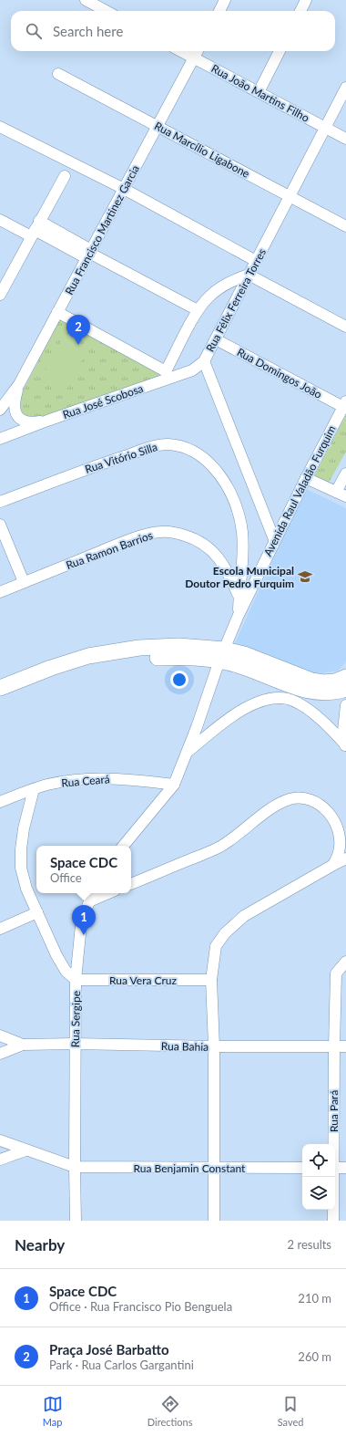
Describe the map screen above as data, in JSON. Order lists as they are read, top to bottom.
{
  "streets": {
    "street": [
      "Rua João Martins Filho",
      "Rua Marcílio Ligabone",
      "Rua Francisco Martinez Garcia",
      "Rua Félix Ferreira Torres",
      "Rua Domingos João",
      "Rua José Scobosa",
      "Rua Vitório Silla",
      "Avenida Raul Valadão Furquim",
      "Rua Ramon Barrios",
      "Rua Ceará",
      "Rua Vera Cruz",
      "Rua Sergipe",
      "Rua Bahia",
      "Rua Pará",
      "Rua Benjamin Constant"
    ]
  },
  "crossings": [
    ["Rua João Martins Filho", "Rua Francisco Martinez Garcia"],
    ["Rua João Martins Filho", "Rua Félix Ferreira Torres"],
    ["Rua Marcílio Ligabone", "Rua Francisco Martinez Garcia"],
    ["Rua Marcílio Ligabone", "Rua Félix Ferreira Torres"],
    ["Rua Félix Ferreira Torres", "Rua Domingos João"],
    ["Rua Félix Ferreira Torres", "Rua José Scobosa"],
    ["Rua Félix Ferreira Torres", "Avenida Raul Valadão Furquim"],
    ["Rua Domingos João", "Avenida Raul Valadão Furquim"],
    ["Rua Vitório Silla", "Rua Ramon Barrios"],
    ["Avenida Raul Valadão Furquim", "Rua Ramon Barrios"],
    ["Avenida Raul Valadão Furquim", "Rua Ceará"],
    ["Rua Ceará", "Rua Sergipe"],
    ["Rua Vera Cruz", "Rua Sergipe"],
    ["Rua Sergipe", "Rua Bahia"],
    ["Rua Sergipe", "Rua Benjamin Constant"],
    ["Rua Bahia", "Rua Pará"]
  ],
  "places": {
    "school or university": ["Escola Municipal Doutor Pedro Furquim"]
  },
  "page": {
    "search": "Search here",
    "pins": ["2", "1"],
    "popup": ["Space CDC", "Office"],
    "heading": ["Nearby", "2 results"],
    "list": [
      {
        "mark": "1",
        "name": "Space CDC",
        "note": "Office · Rua Francisco Pio Benguela",
        "value": "210 m"
      },
      {
        "mark": "2",
        "name": "Praça José Barbatto",
        "note": "Park · Rua Carlos Gargantini",
        "value": "260 m"
      }
    ],
    "nav": ["Map", "Directions", "Saved"]
  }
}
